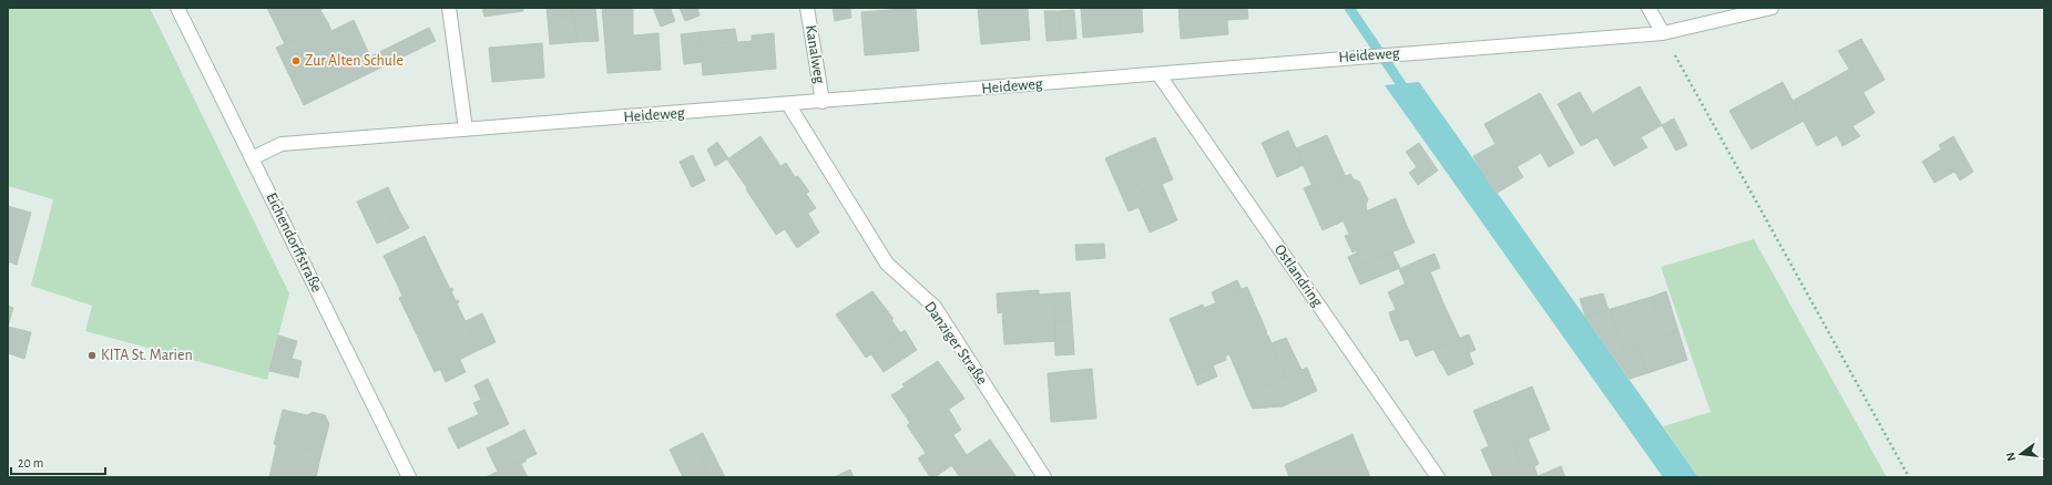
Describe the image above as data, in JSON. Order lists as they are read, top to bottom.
{
  "streets": {
    "street": [
      "Kanalweg",
      "Heideweg",
      "Eichendorffstraße",
      "Ostlandring",
      "Danziger Straße"
    ]
  },
  "crossings": [
    ["Kanalweg", "Heideweg"],
    ["Heideweg", "Eichendorffstraße"],
    ["Heideweg", "Ostlandring"],
    ["Heideweg", "Danziger Straße"]
  ],
  "places": ["Zur Alten Schule", "KITA St. Marien"],
  "scale_bar": "20 m",
  "north": "left"
}
